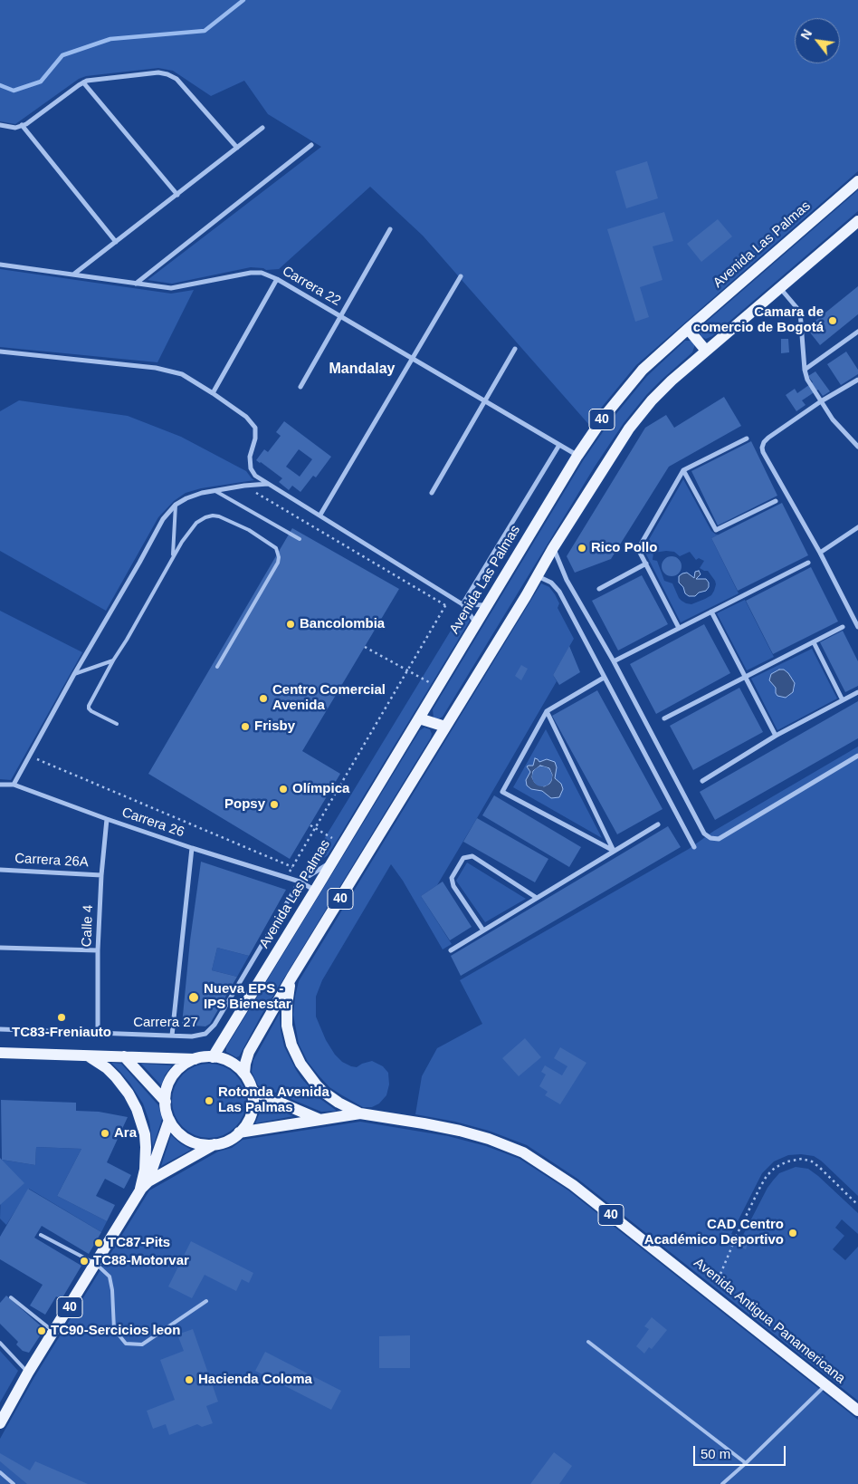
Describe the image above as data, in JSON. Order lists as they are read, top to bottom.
{
  "streets": {
    "main road": ["Avenida Las Palmas", "40", "Avenida Antigua Panamericana"],
    "street": [
      "Carrera 22",
      "Carrera 26",
      "Carrera 26A",
      "Calle 4",
      "Carrera 27"
    ]
  },
  "crossings": [
    ["Avenida Las Palmas", "Carrera 22"],
    ["Avenida Las Palmas", "40"],
    ["Avenida Las Palmas", "Carrera 26"],
    ["Avenida Las Palmas", "Avenida Antigua Panamericana"],
    ["40", "Avenida Antigua Panamericana"],
    ["Carrera 26", "Calle 4"],
    ["Carrera 26", "Carrera 27"],
    ["Carrera 26A", "Calle 4"],
    ["Calle 4", "Carrera 27"]
  ],
  "districts": ["Mandalay"],
  "places": [
    "Camara de comercio de Bogotá",
    "Rico Pollo",
    "Bancolombia",
    "Centro Comercial Avenida",
    "Frisby",
    "Olímpica",
    "Popsy",
    "Nueva EPS - IPS Bienestar",
    "TC83-Freniauto",
    "Rotonda Avenida Las Palmas",
    "Ara",
    "CAD Centro Académico Deportivo",
    "TC87-Pits",
    "TC88-Motorvar",
    "TC90-Sercicios leon",
    "Hacienda Coloma"
  ],
  "scale_bar": "50 m",
  "north": "top left"
}
